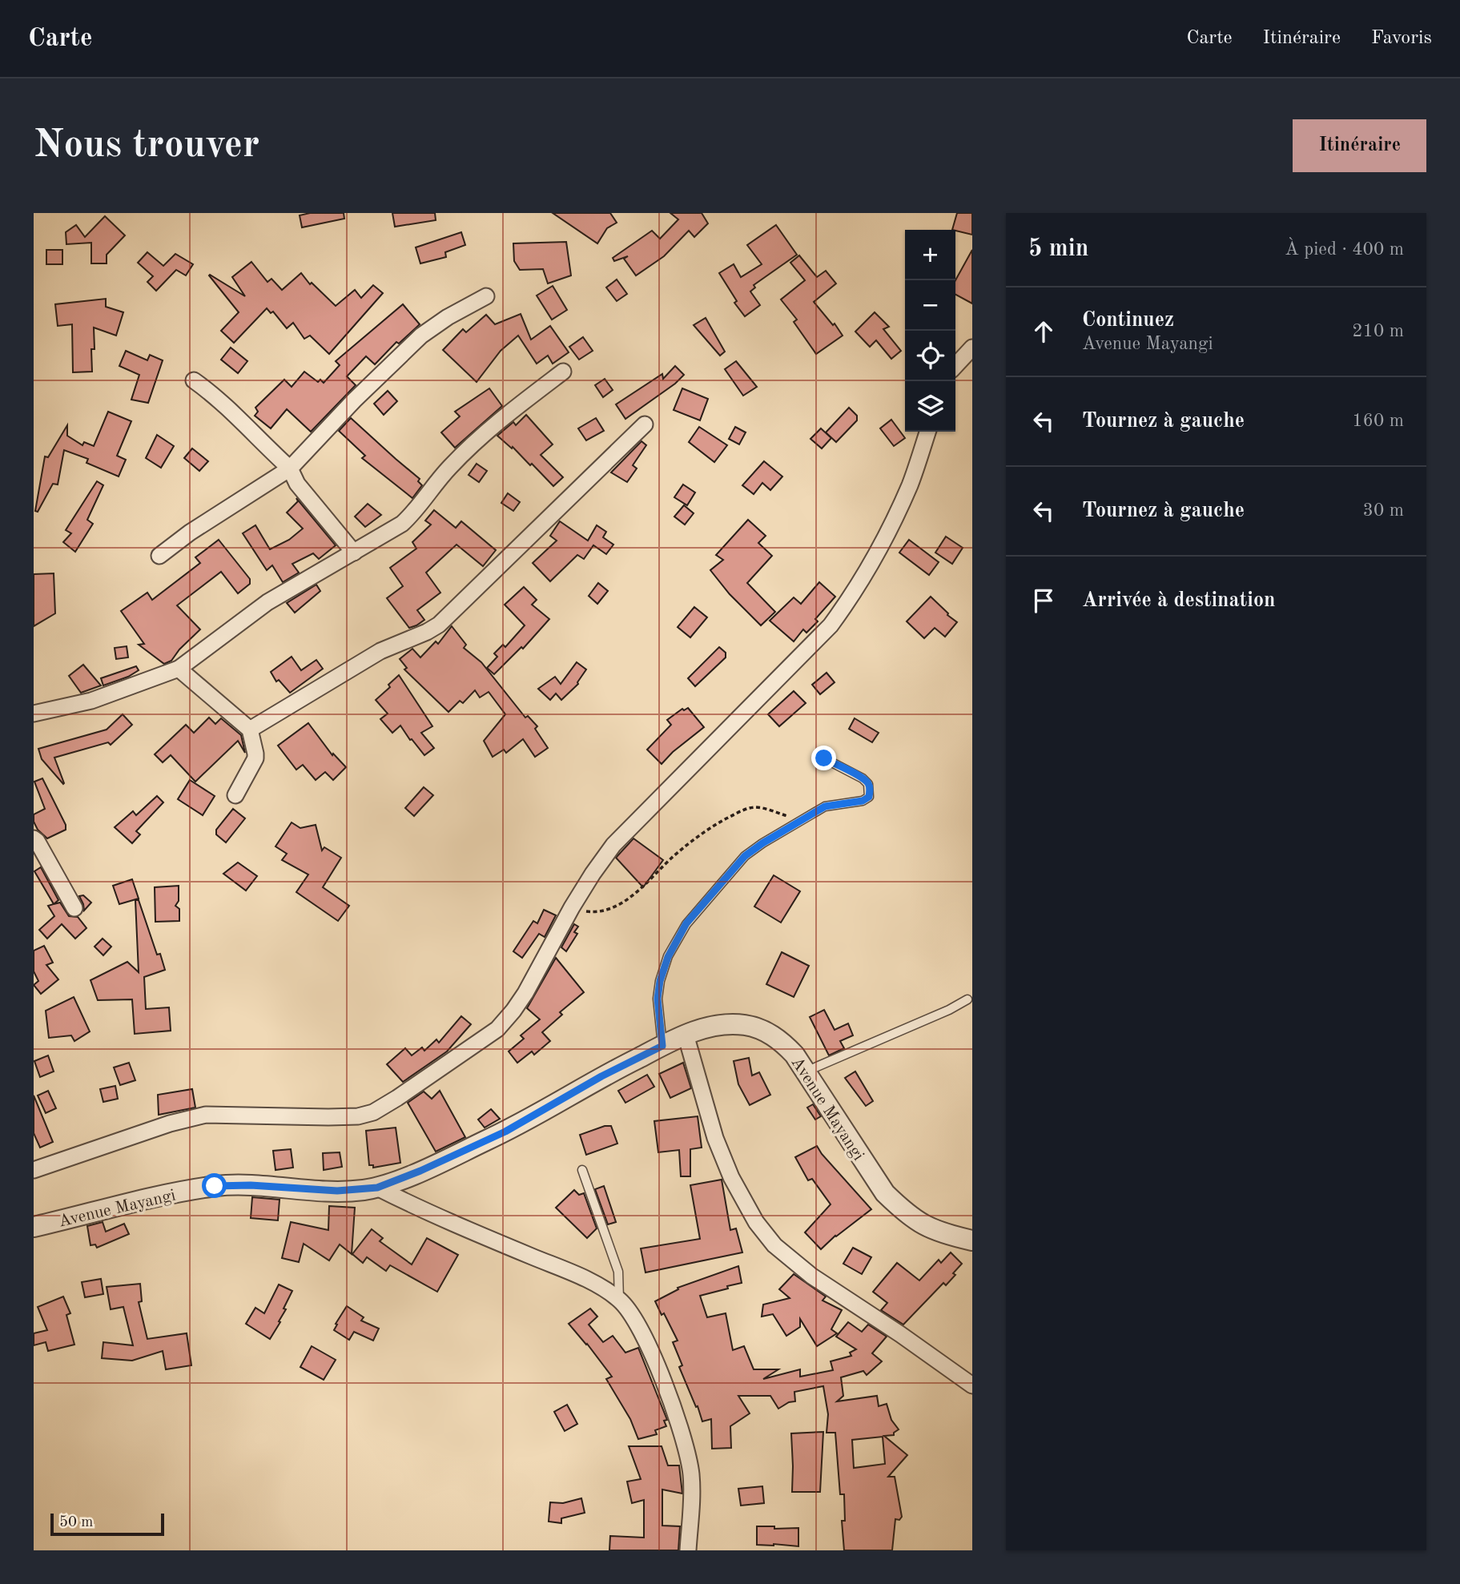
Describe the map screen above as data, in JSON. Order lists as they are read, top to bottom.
{
  "streets": {
    "street": ["Avenue Mayangi"]
  },
  "scale_bar": "50 m",
  "page": {
    "header": "Carte",
    "nav": ["Carte", "Itinéraire", "Favoris"],
    "buttons": "Itinéraire",
    "title": "Nous trouver",
    "heading": ["5 min", "À pied · 400 m"],
    "map_buttons": ["+", "−"],
    "list": [
      ["Continuez", "Avenue Mayangi", "210 m"],
      ["Tournez à gauche", "160 m"],
      ["Tournez à gauche", "30 m"],
      "Arrivée à destination"
    ],
    "scale": "50 m"
  }
}
